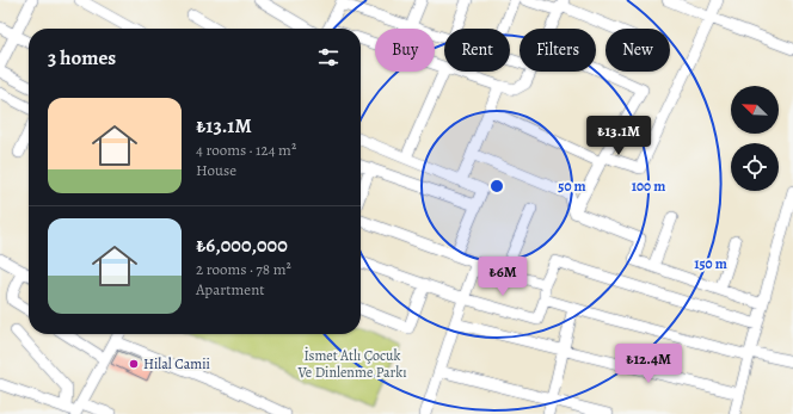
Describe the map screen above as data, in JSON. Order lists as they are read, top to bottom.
{
  "parks": ["İsmet Atlı Çocuk Ve Dinlenme Parkı"],
  "places": ["Hilal Camii"],
  "north": "top left",
  "page": {
    "chip": [
      "Buy",
      "Rent",
      "Filters",
      "New"
    ],
    "heading": "3 homes",
    "list": [
      {
        "name": "₺13.1M",
        "note": "4 rooms · 124 m² · House"
      },
      {
        "name": "₺6,000,000",
        "note": "2 rooms · 78 m² · Apartment"
      }
    ],
    "price": ["₺13.1M", "₺6M", "₺12.4M"]
  },
  "rings": ["50 m", "100 m", "150 m"]
}
